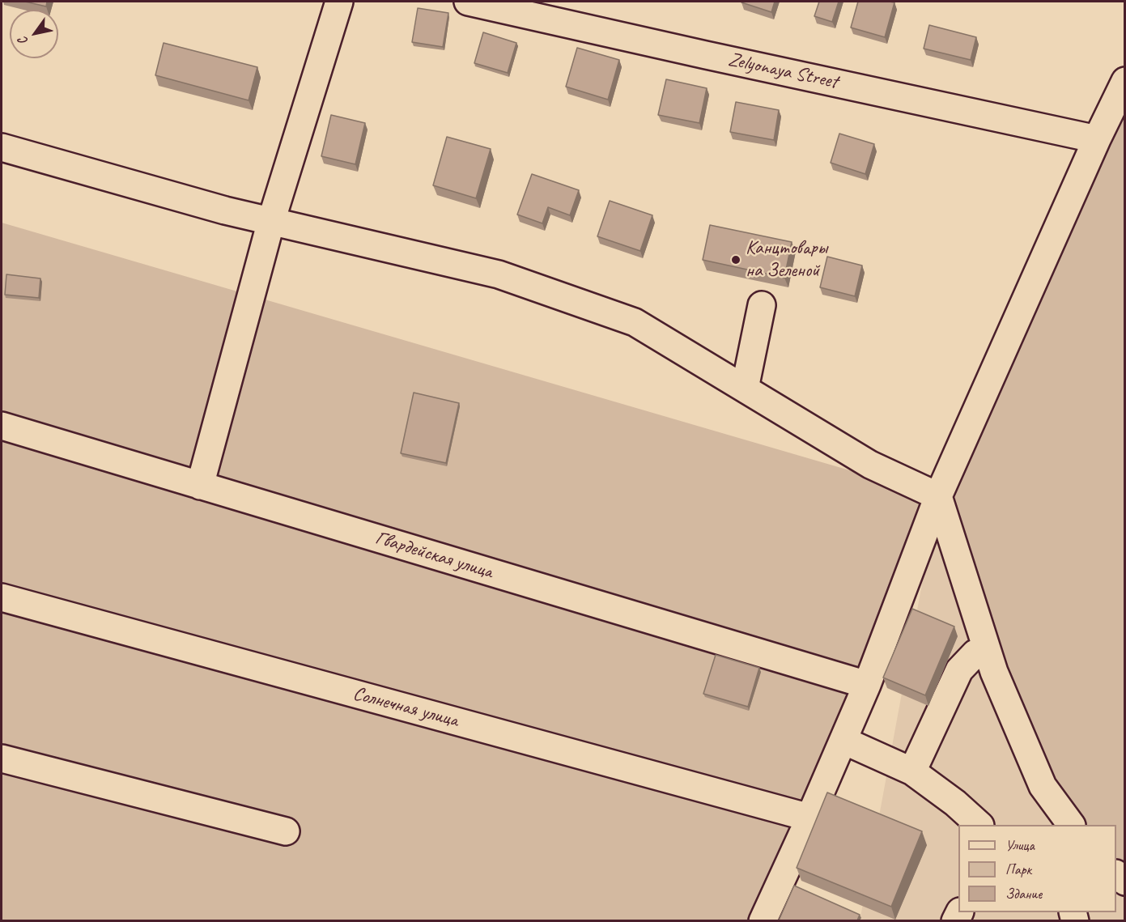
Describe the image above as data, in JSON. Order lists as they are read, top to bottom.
{
  "streets": {
    "street": ["Zelyonaya Street", "Гвардейская улица", "Солнечная улица"]
  },
  "places": ["Канцтовары на Зеленой"],
  "legend": ["Улица", "Парк", "Здание"],
  "north": "bottom left"
}
